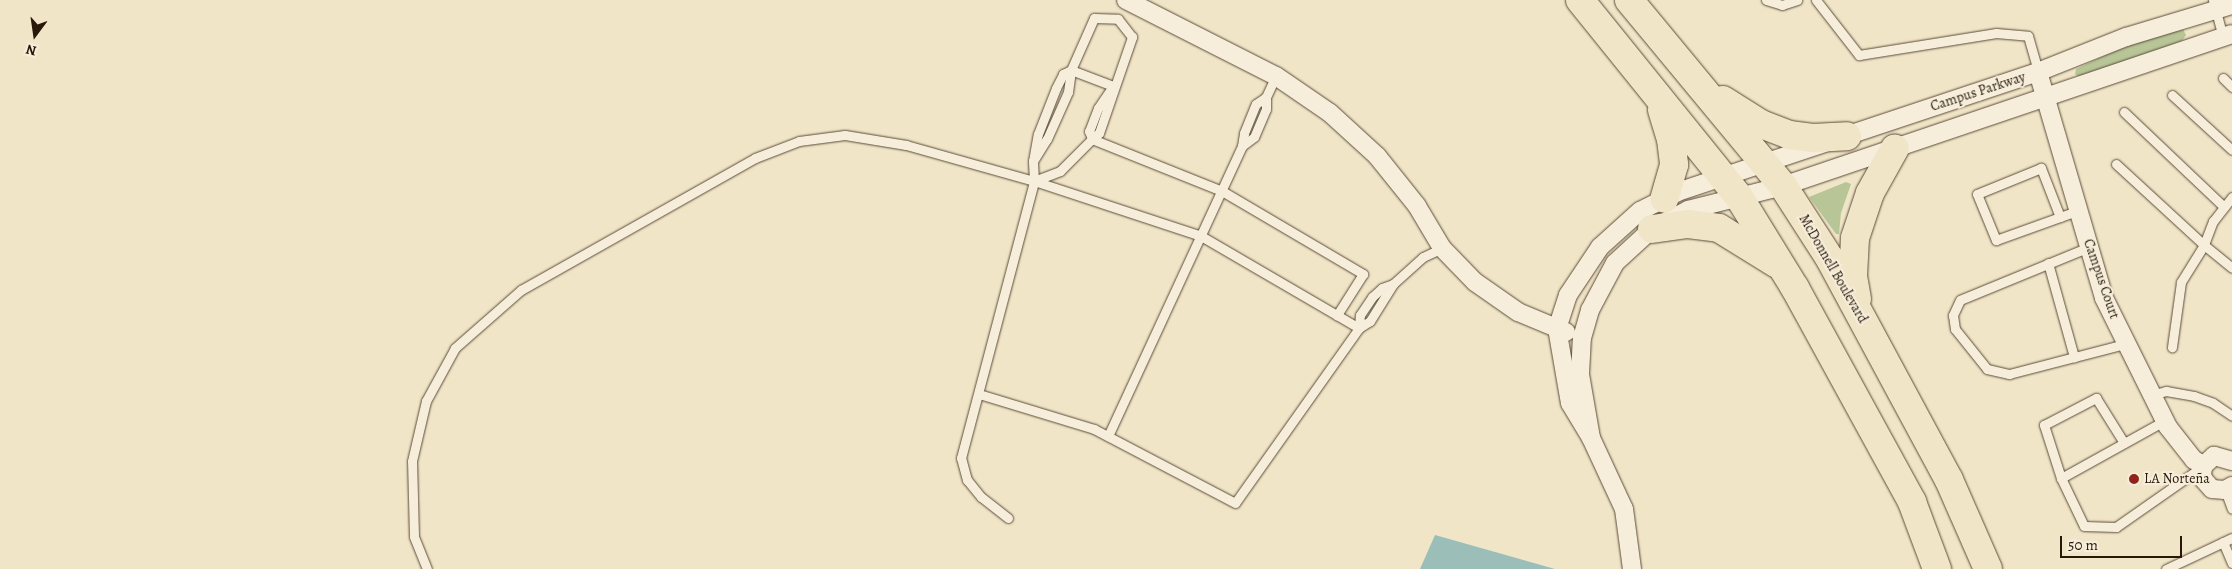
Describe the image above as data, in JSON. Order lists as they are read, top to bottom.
{
  "streets": {
    "main road": ["McDonnell Boulevard"],
    "street": ["Campus Parkway", "Campus Court"]
  },
  "crossings": [
    ["Campus Parkway", "McDonnell Boulevard"],
    ["Campus Parkway", "Campus Court"]
  ],
  "places": ["LA Norteña"],
  "scale_bar": "50 m",
  "north": "bottom"
}
